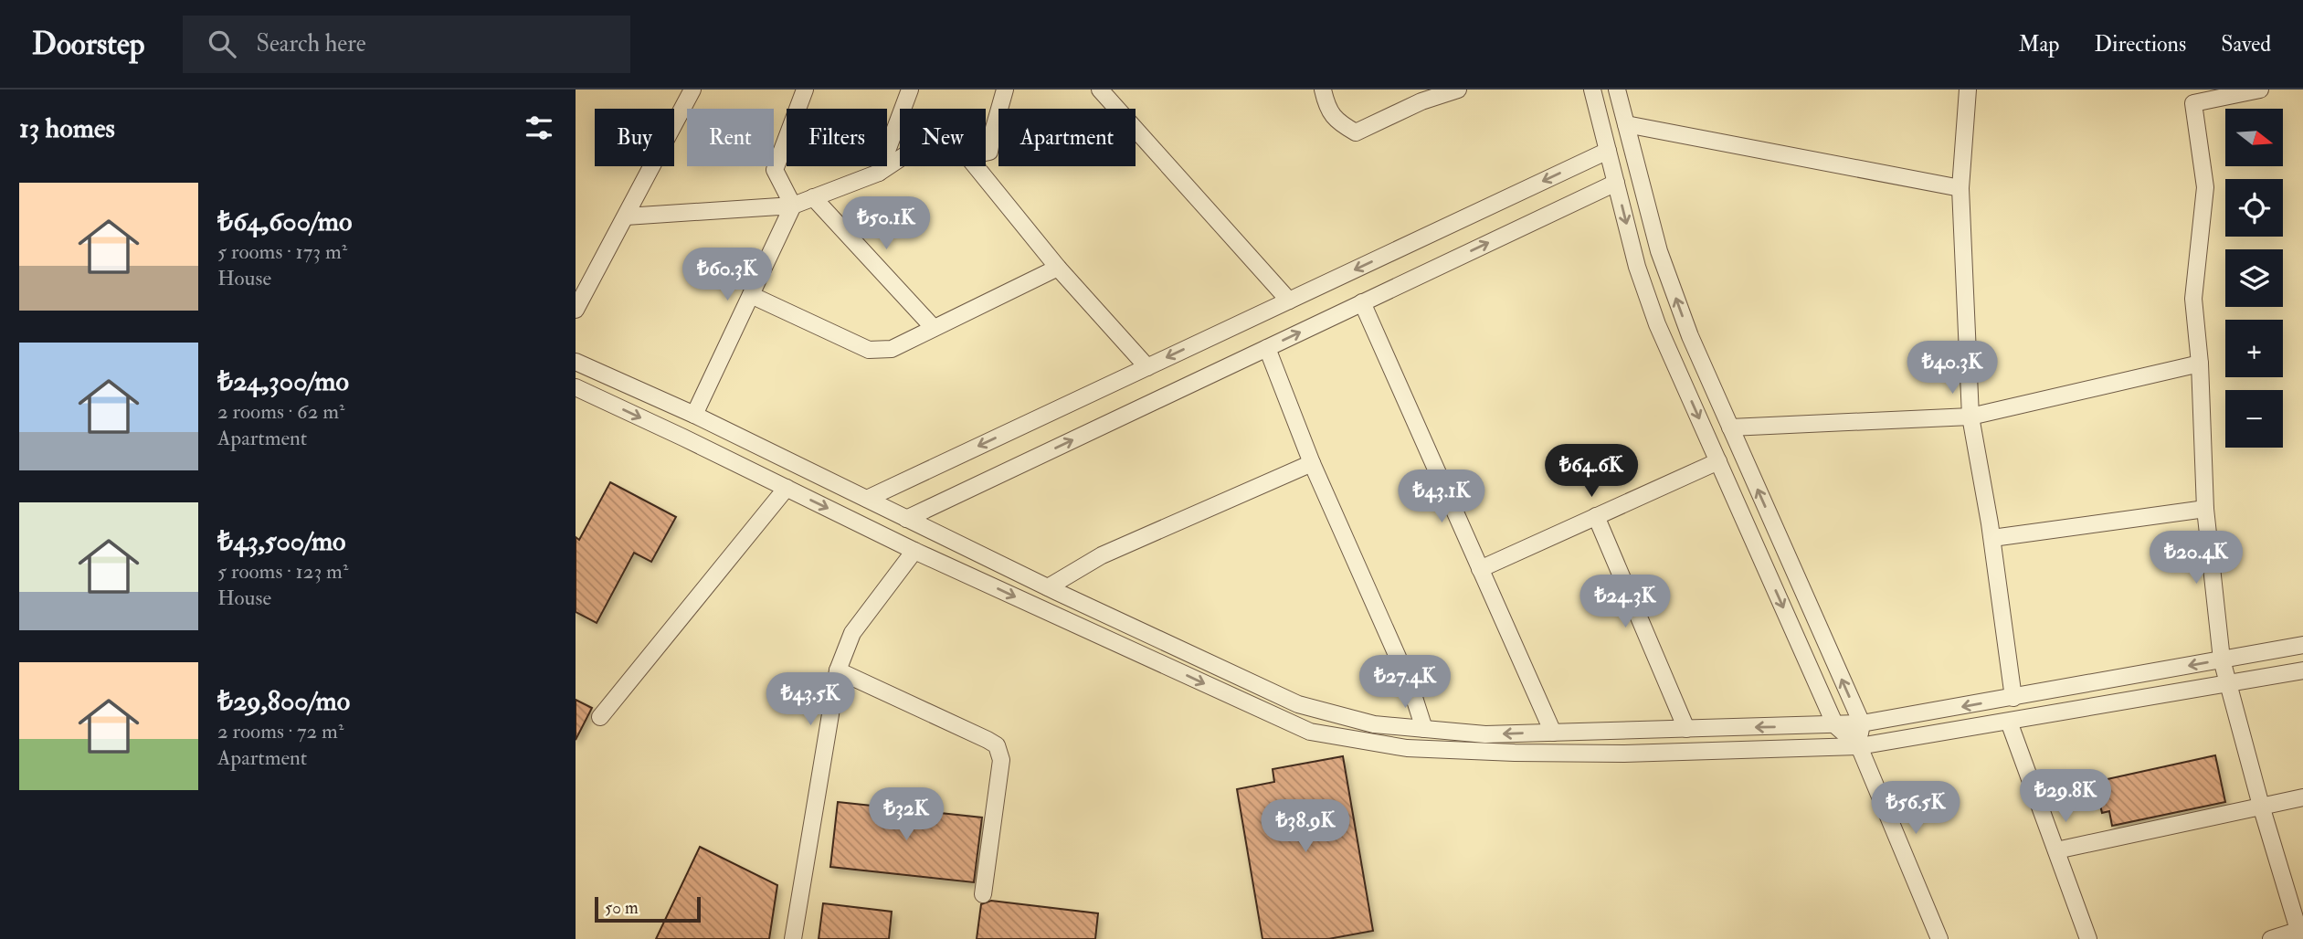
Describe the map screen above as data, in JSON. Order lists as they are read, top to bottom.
{
  "scale_bar": "50 m",
  "north": "right",
  "page": {
    "header": "Doorstep",
    "search": "Search here",
    "nav": ["Map", "Directions", "Saved"],
    "heading": "13 homes",
    "map_buttons": ["+", "−"],
    "chip": [
      "Buy",
      "Rent",
      "Filters",
      "New",
      "Apartment"
    ],
    "list": [
      {
        "name": "₺64,600/mo",
        "note": "5 rooms · 173 m² · House"
      },
      {
        "name": "₺24,300/mo",
        "note": "2 rooms · 62 m² · Apartment"
      },
      {
        "name": "₺43,500/mo",
        "note": "5 rooms · 123 m² · House"
      },
      {
        "name": "₺29,800/mo",
        "note": "2 rooms · 72 m² · Apartment"
      }
    ],
    "price": [
      "₺50.1K",
      "₺60.3K",
      "₺40.3K",
      "₺64.6K",
      "₺43.1K",
      "₺20.4K",
      "₺24.3K",
      "₺27.4K",
      "₺43.5K",
      "₺29.8K",
      "₺56.5K",
      "₺32K",
      "₺38.9K"
    ],
    "scale": "50 m"
  }
}
